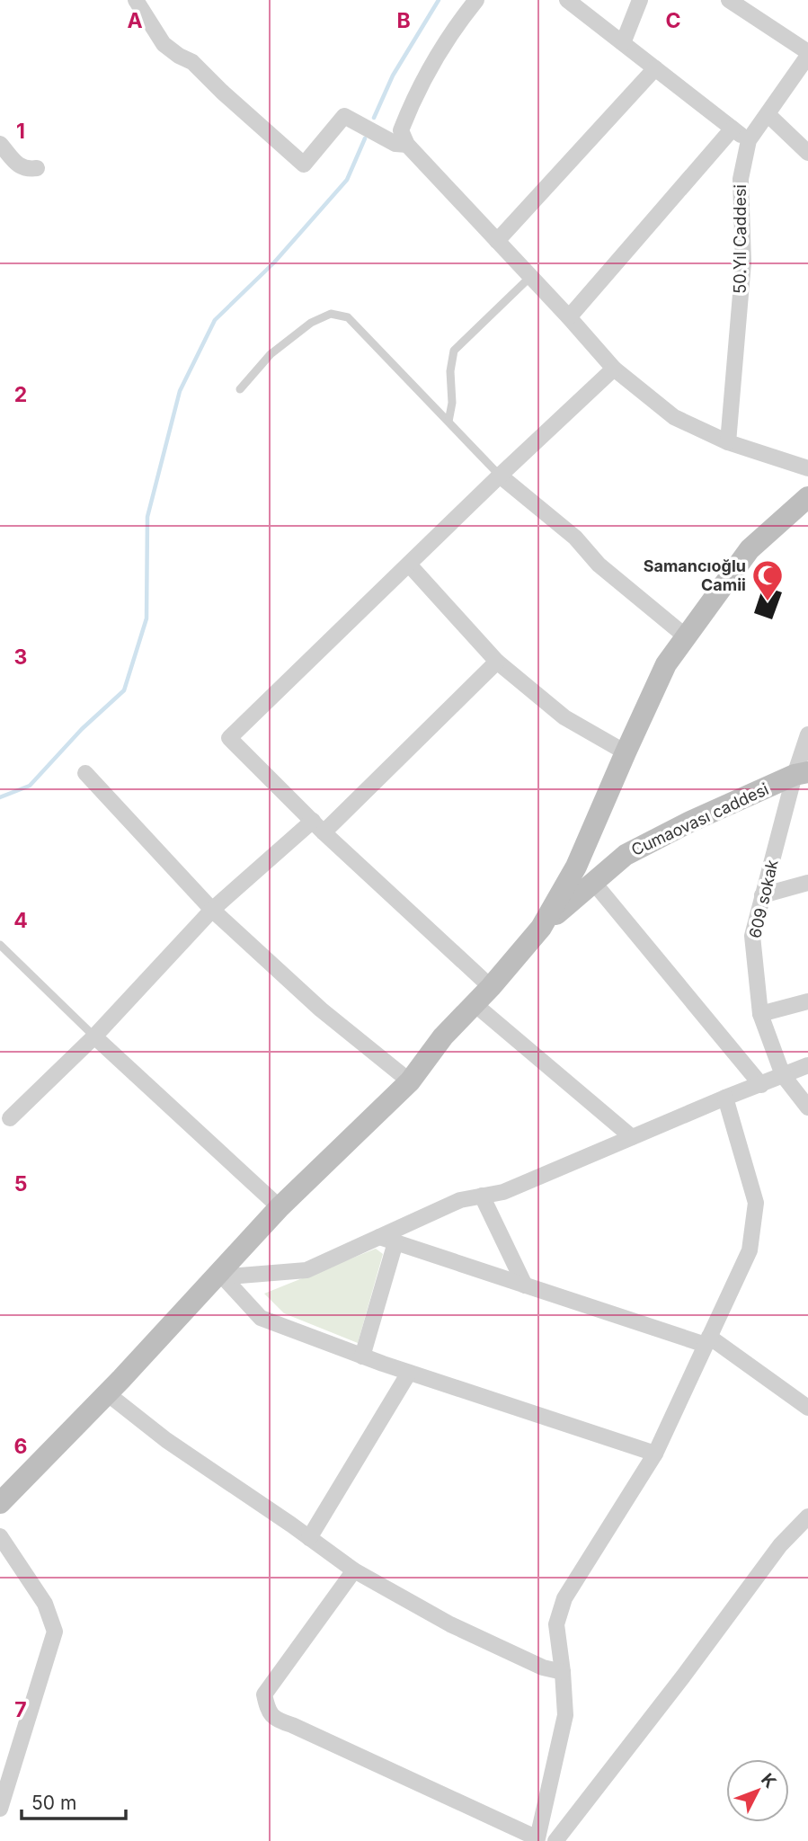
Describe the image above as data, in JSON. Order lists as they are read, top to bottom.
{
  "streets": {
    "main road": ["Cumaovası caddesi"],
    "street": ["50.Yıl Caddesi", "609 sokak"]
  },
  "crossings": [
    ["Cumaovası caddesi", "609 sokak"]
  ],
  "places": {
    "mosque": ["Samancıoğlu Camii"]
  },
  "scale_bar": "50 m",
  "north": "top right",
  "grid": {
    "columns": ["A", "B", "C"],
    "rows": [
      "1",
      "2",
      "3",
      "4",
      "5",
      "6",
      "7"
    ]
  }
}
